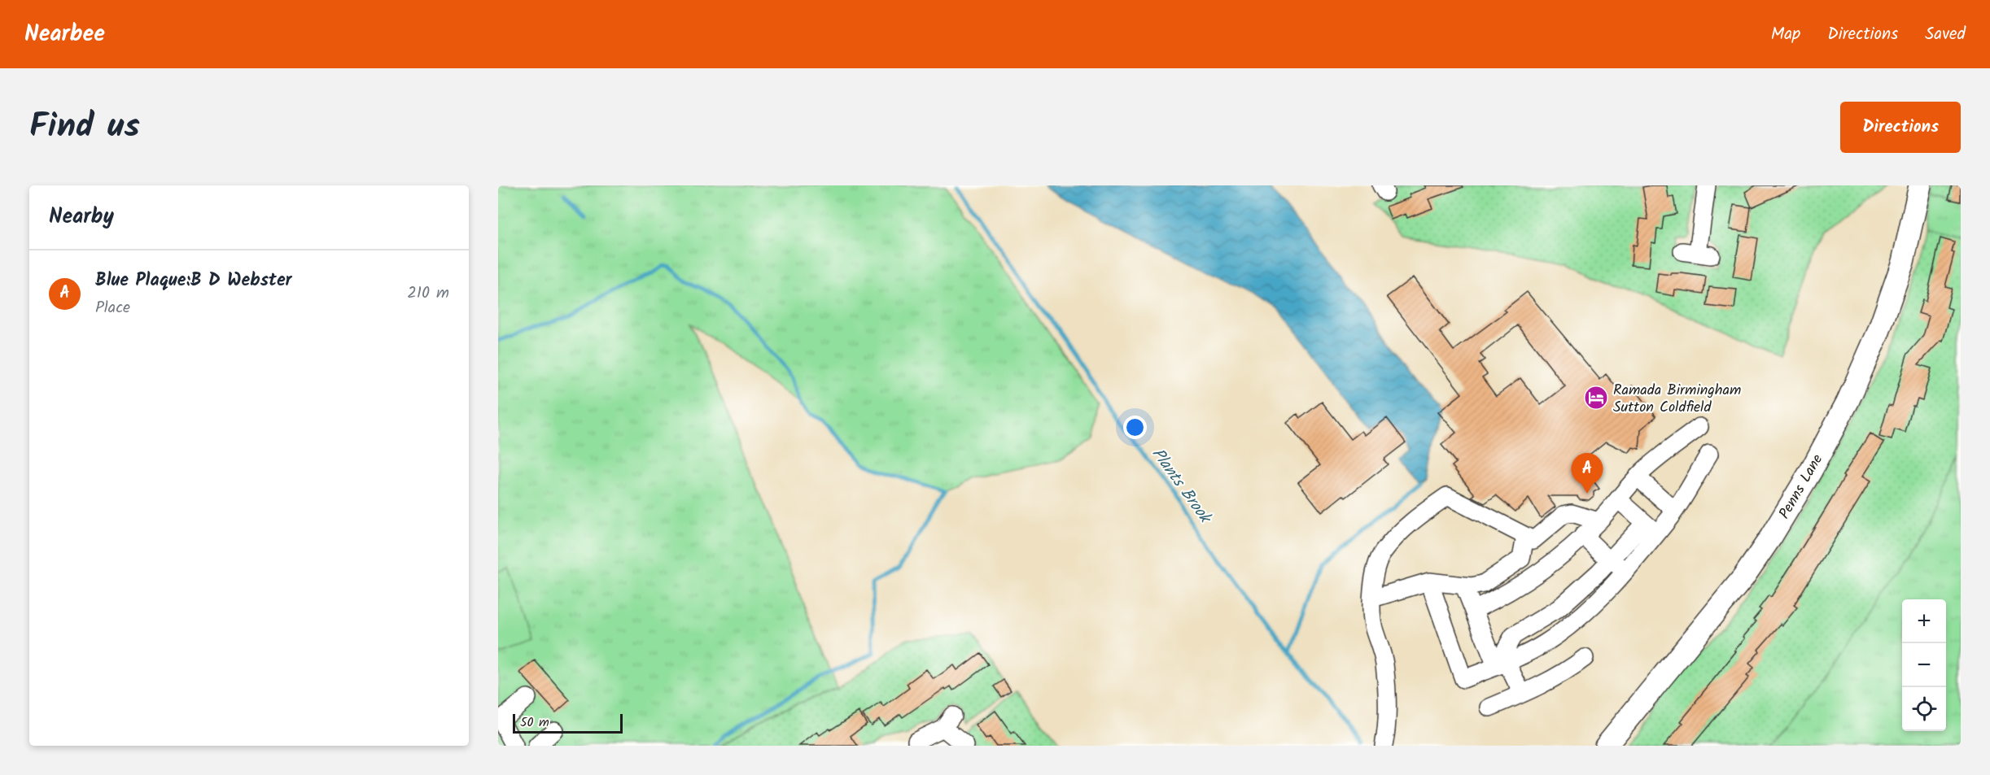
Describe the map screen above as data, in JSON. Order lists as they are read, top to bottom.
{
  "streets": {
    "main road": ["Penns Lane"]
  },
  "water": ["Plants Brook"],
  "places": {
    "hotel": ["Ramada Birmingham Sutton Coldfield"]
  },
  "scale_bar": "50 m",
  "page": {
    "header": "Nearbee",
    "nav": ["Map", "Directions", "Saved"],
    "title": "Find us",
    "buttons": "Directions",
    "heading": "Nearby",
    "list": [
      {
        "mark": "A",
        "name": "Blue Plaque:B D Webster",
        "note": "Place",
        "value": "210 m"
      }
    ],
    "pins": "A",
    "map_buttons": ["+", "−"],
    "scale": "50 m"
  }
}
